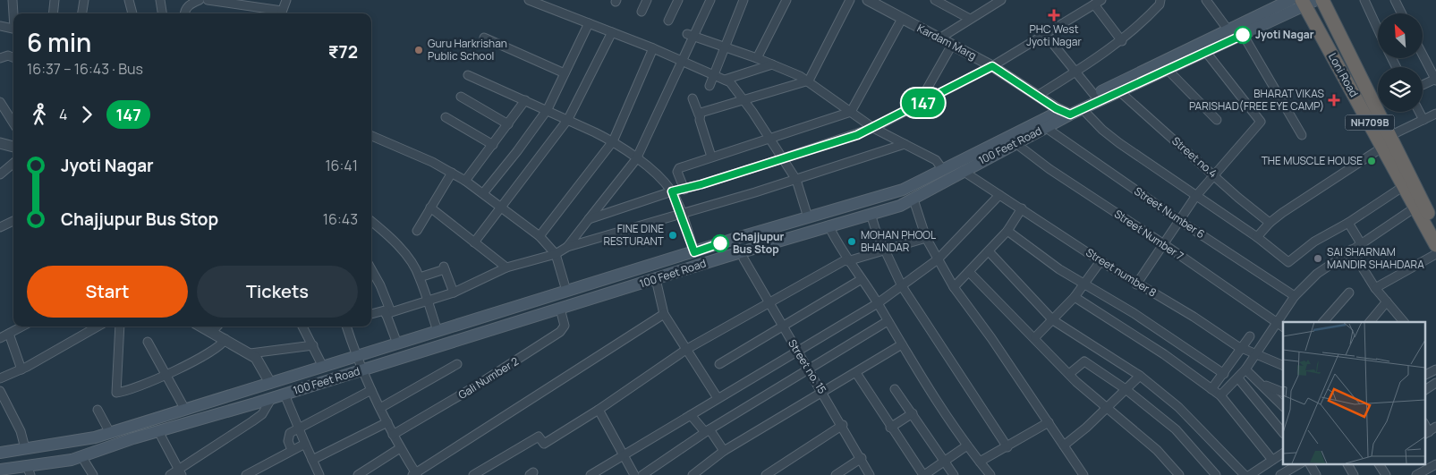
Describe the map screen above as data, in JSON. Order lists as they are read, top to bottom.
{
  "streets": {
    "highway": ["Loni Road", "NH709B"],
    "main road": ["100 Feet Road"],
    "street": [
      "Kardam Marg",
      "Street no.4",
      "Street Number 6",
      "Street Number 7",
      "Street number 8",
      "Street no. 15",
      "Gali Number 2"
    ]
  },
  "crossings": [
    ["Kardam Marg", "100 Feet Road"],
    ["Loni Road", "100 Feet Road"],
    ["100 Feet Road", "Street no.4"],
    ["100 Feet Road", "Street Number 6"],
    ["100 Feet Road", "Street Number 7"],
    ["100 Feet Road", "Street number 8"],
    ["100 Feet Road", "Gali Number 2"]
  ],
  "places": {
    "health": ["PHC West Jyoti Nagar", "BHARAT VIKAS PARISHAD(FREE EYE CAMP)"],
    "other": [
      "Jyoti Nagar",
      "Guru Harkrishan Public School",
      "THE MUSCLE HOUSE",
      "FINE DINE RESTURANT",
      "MOHAN PHOOL BHANDAR",
      "Chajjupur Bus Stop",
      "SAI SHARNAM MANDIR SHAHDARA"
    ]
  },
  "lines": ["bus line 147"],
  "north": "top left",
  "page": {
    "on_map": "147",
    "heading": ["6 min", "16:37 – 16:43 · Bus", "₹72"],
    "legs": ["4", "147"],
    "list": [
      {
        "name": "Jyoti Nagar",
        "value": "16:41"
      },
      {
        "name": "Chajjupur Bus Stop",
        "value": "16:43"
      }
    ],
    "buttons": ["Start", "Tickets"]
  }
}
